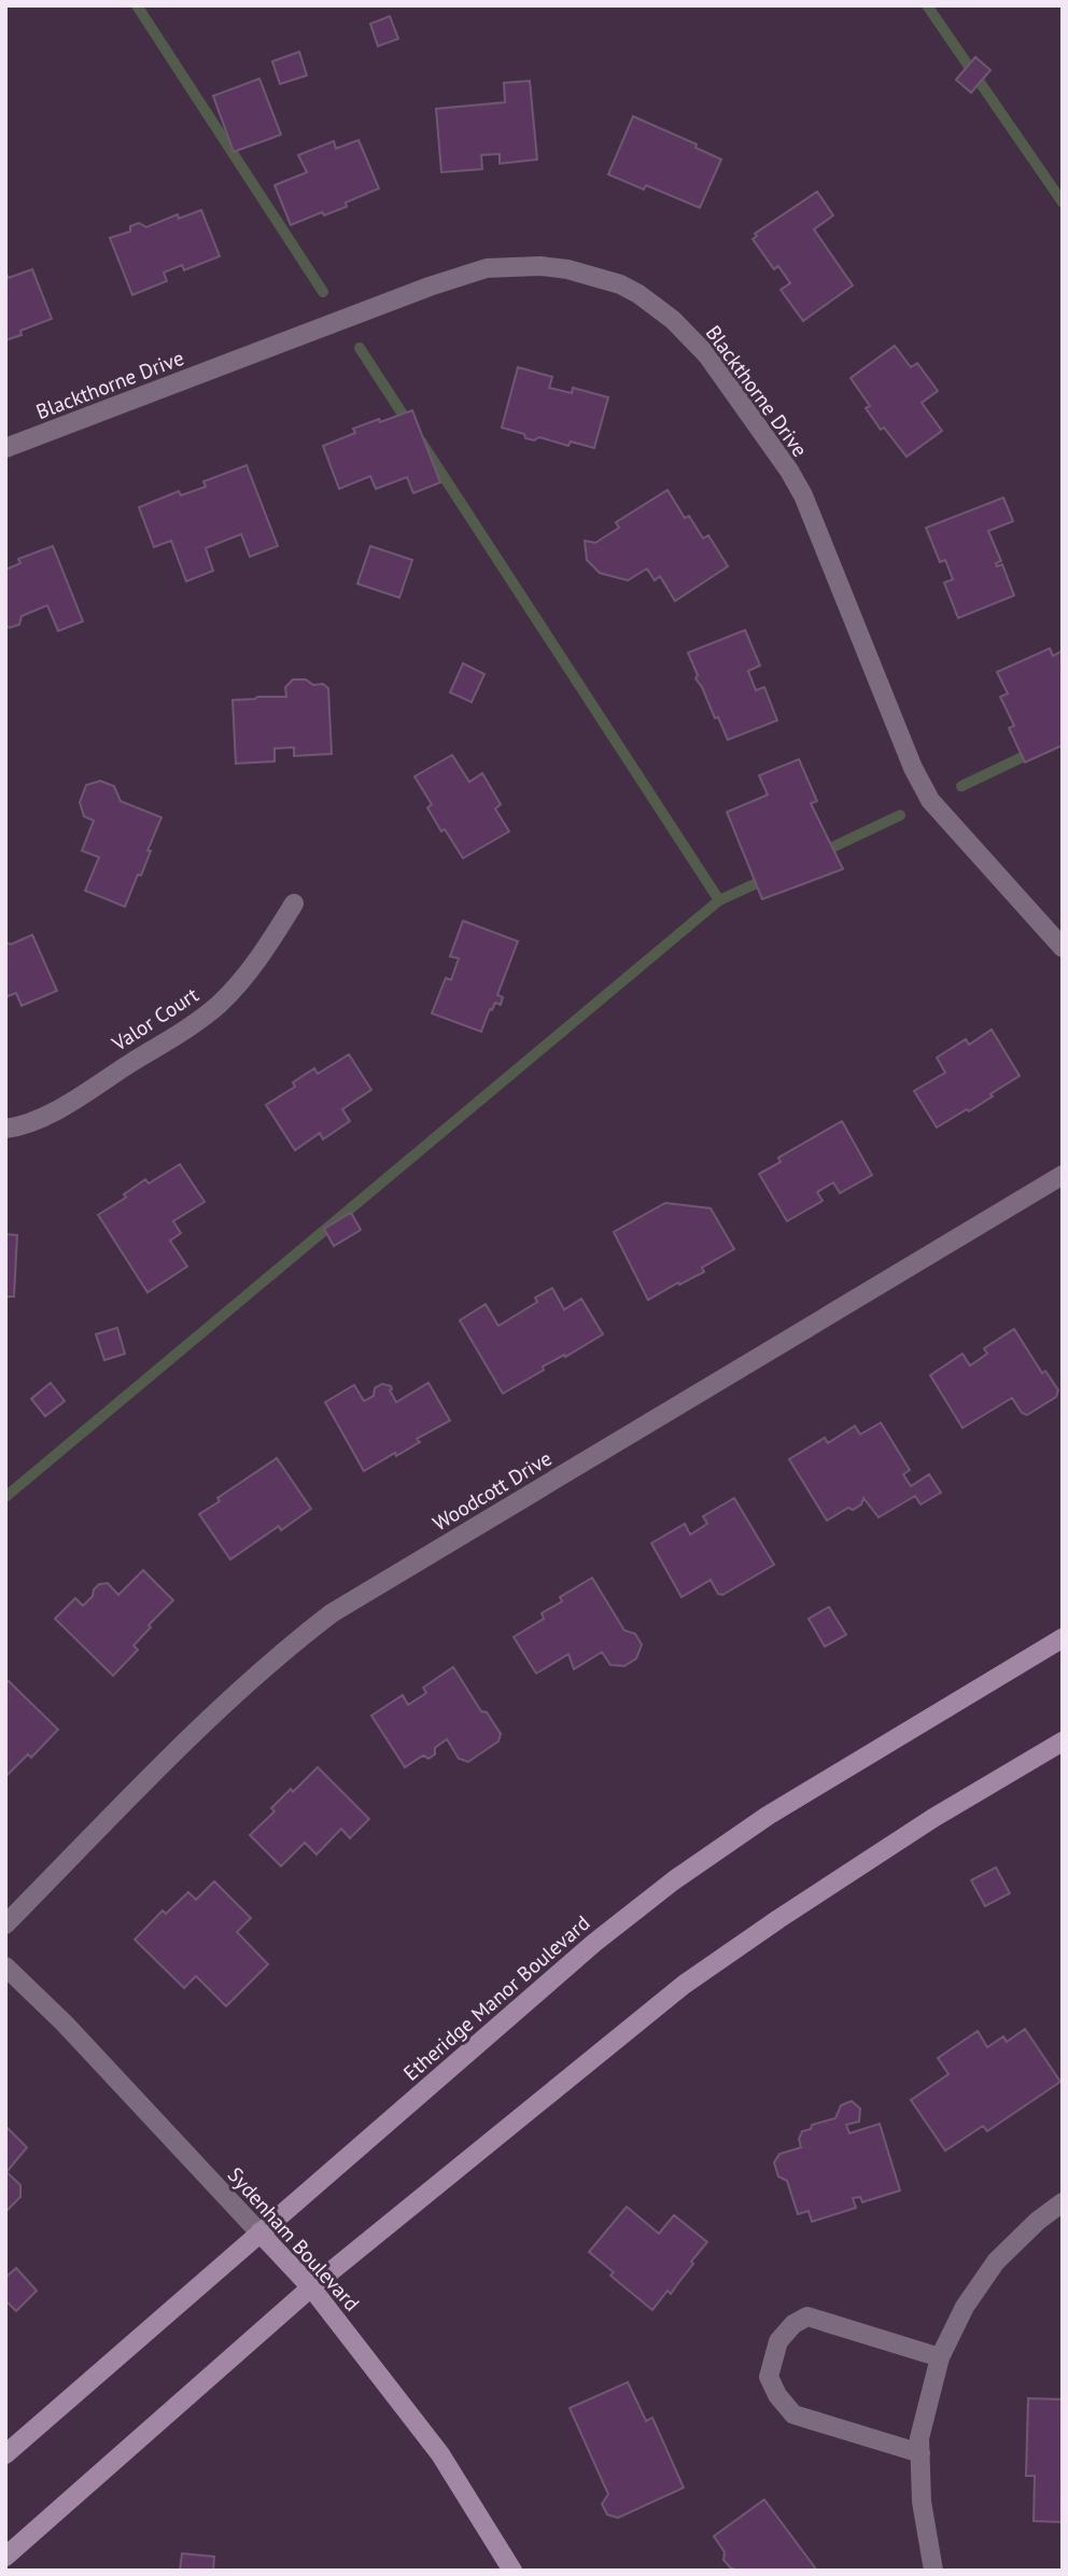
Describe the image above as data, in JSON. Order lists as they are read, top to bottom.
{
  "streets": {
    "main road": ["Etheridge Manor Boulevard", "Sydenham Boulevard"],
    "street": ["Blackthorne Drive", "Valor Court", "Woodcott Drive"]
  },
  "crossings": [
    ["Etheridge Manor Boulevard", "Sydenham Boulevard"]
  ]
}
